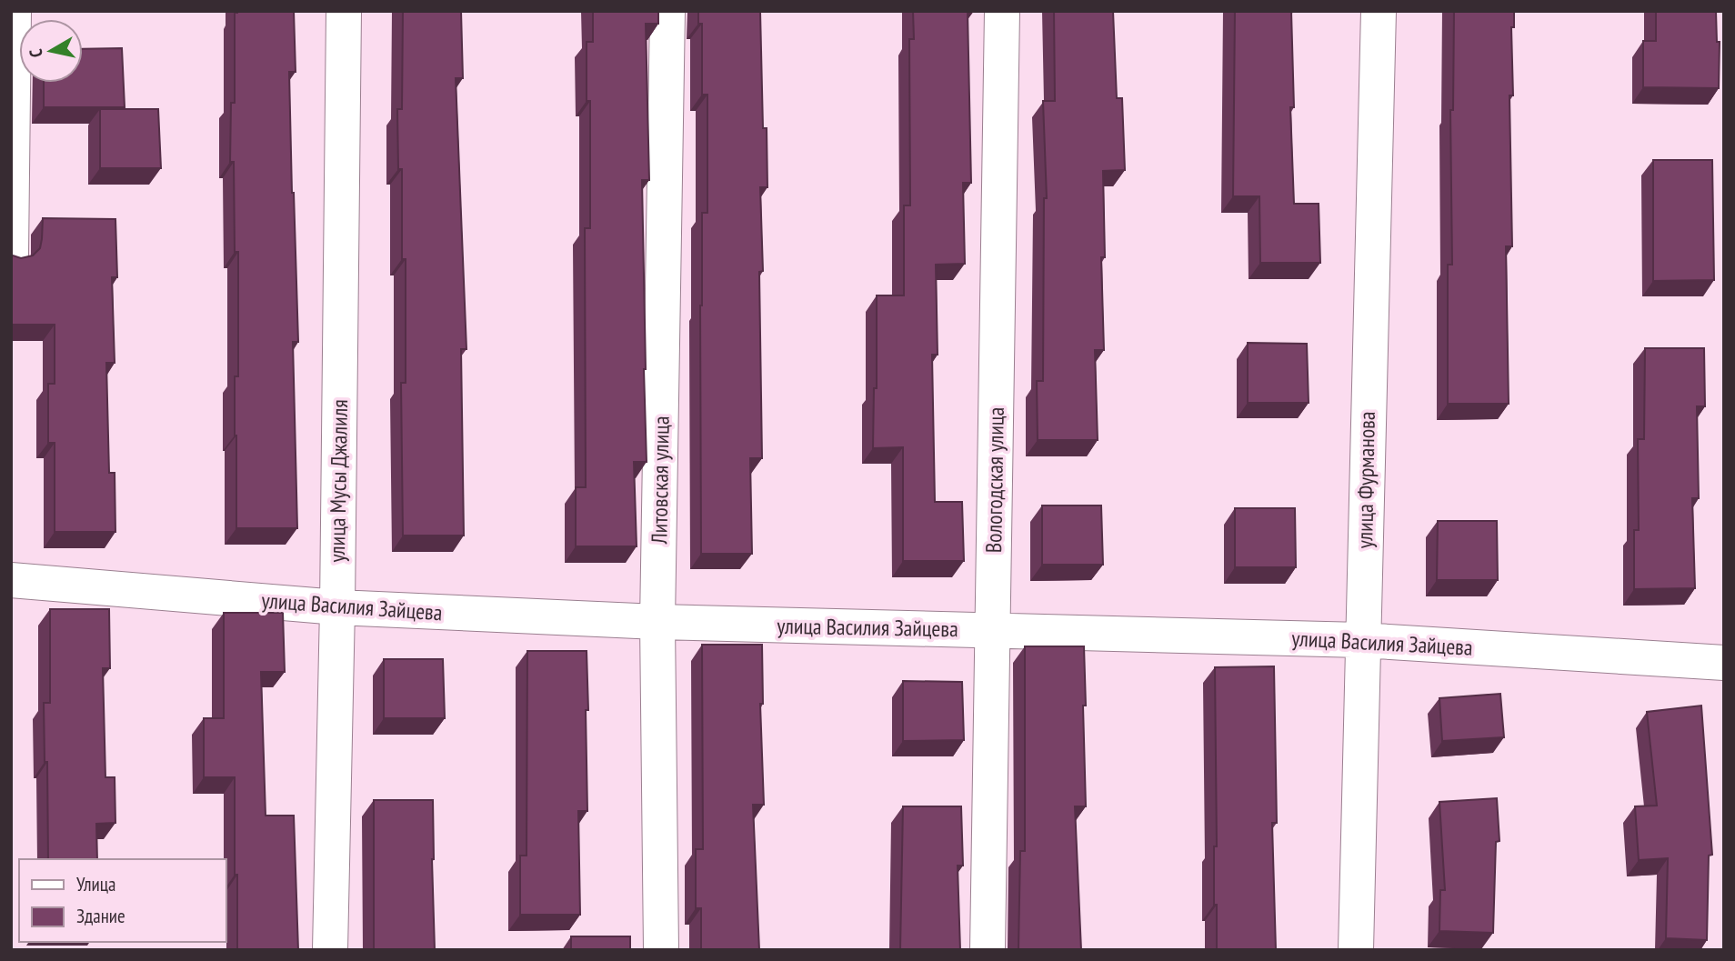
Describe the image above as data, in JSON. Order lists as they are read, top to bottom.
{
  "streets": {
    "street": [
      "Литовская улица",
      "Вологодская улица",
      "улица Фурманова",
      "улица Мусы Джалиля",
      "улица Василия Зайцева"
    ]
  },
  "crossings": [
    ["Литовская улица", "улица Василия Зайцева"],
    ["Вологодская улица", "улица Василия Зайцева"],
    ["улица Фурманова", "улица Василия Зайцева"],
    ["улица Мусы Джалиля", "улица Василия Зайцева"]
  ],
  "legend": ["Улица", "Здание"],
  "north": "left"
}
